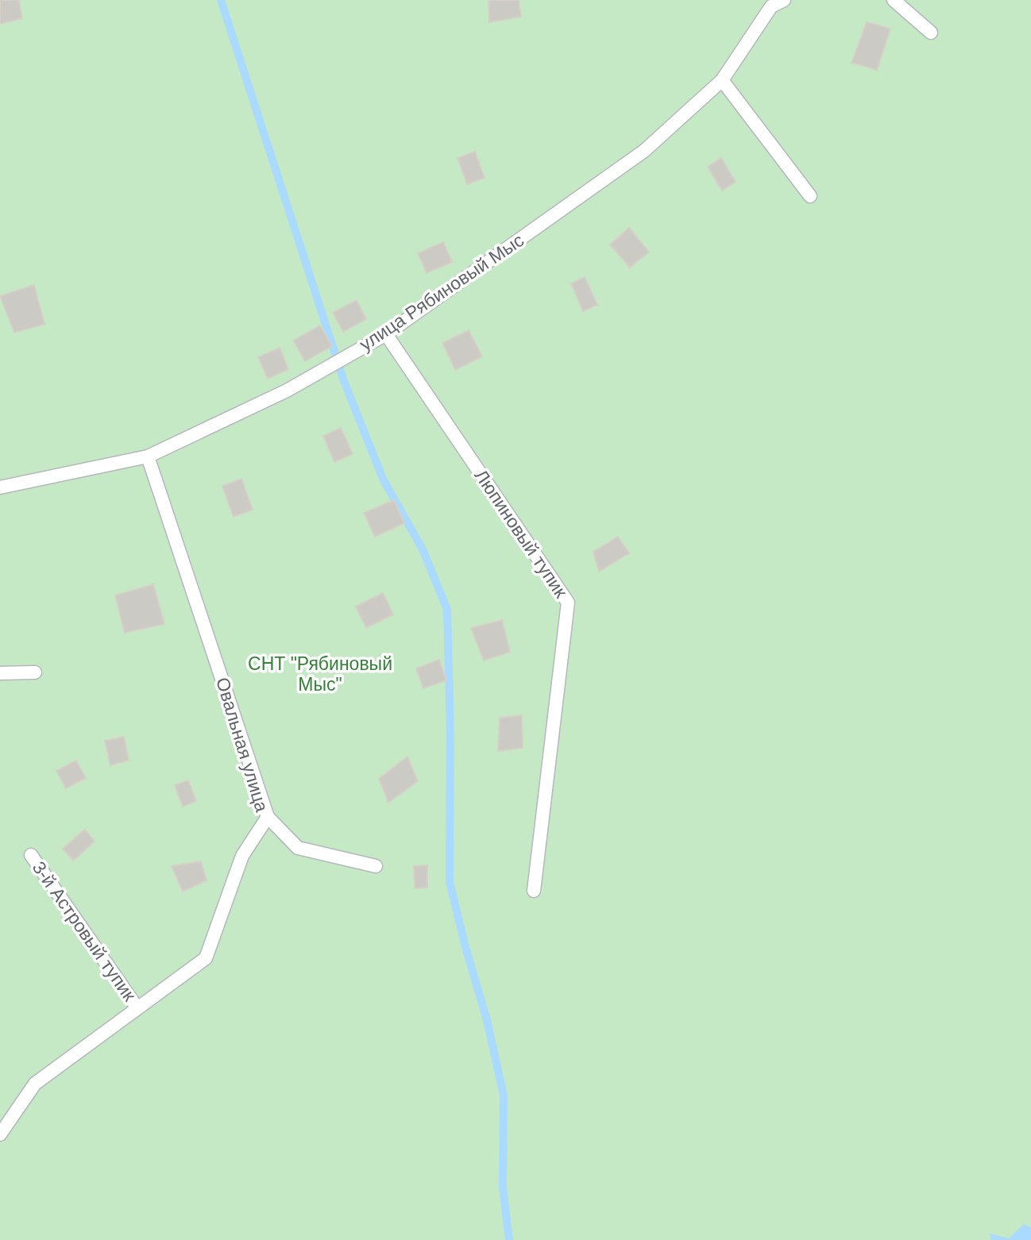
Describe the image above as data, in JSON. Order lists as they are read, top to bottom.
{
  "streets": {
    "lane": [
      "улица Рябиновый Мыс",
      "Люпиновый тупик",
      "Овальная улица",
      "3-й Астровый тупик"
    ]
  },
  "crossings": [
    ["улица Рябиновый Мыс", "Люпиновый тупик"],
    ["улица Рябиновый Мыс", "Овальная улица"],
    ["Овальная улица", "3-й Астровый тупик"]
  ],
  "parks": ["СНТ \"Рябиновый Мыс\""]
}
